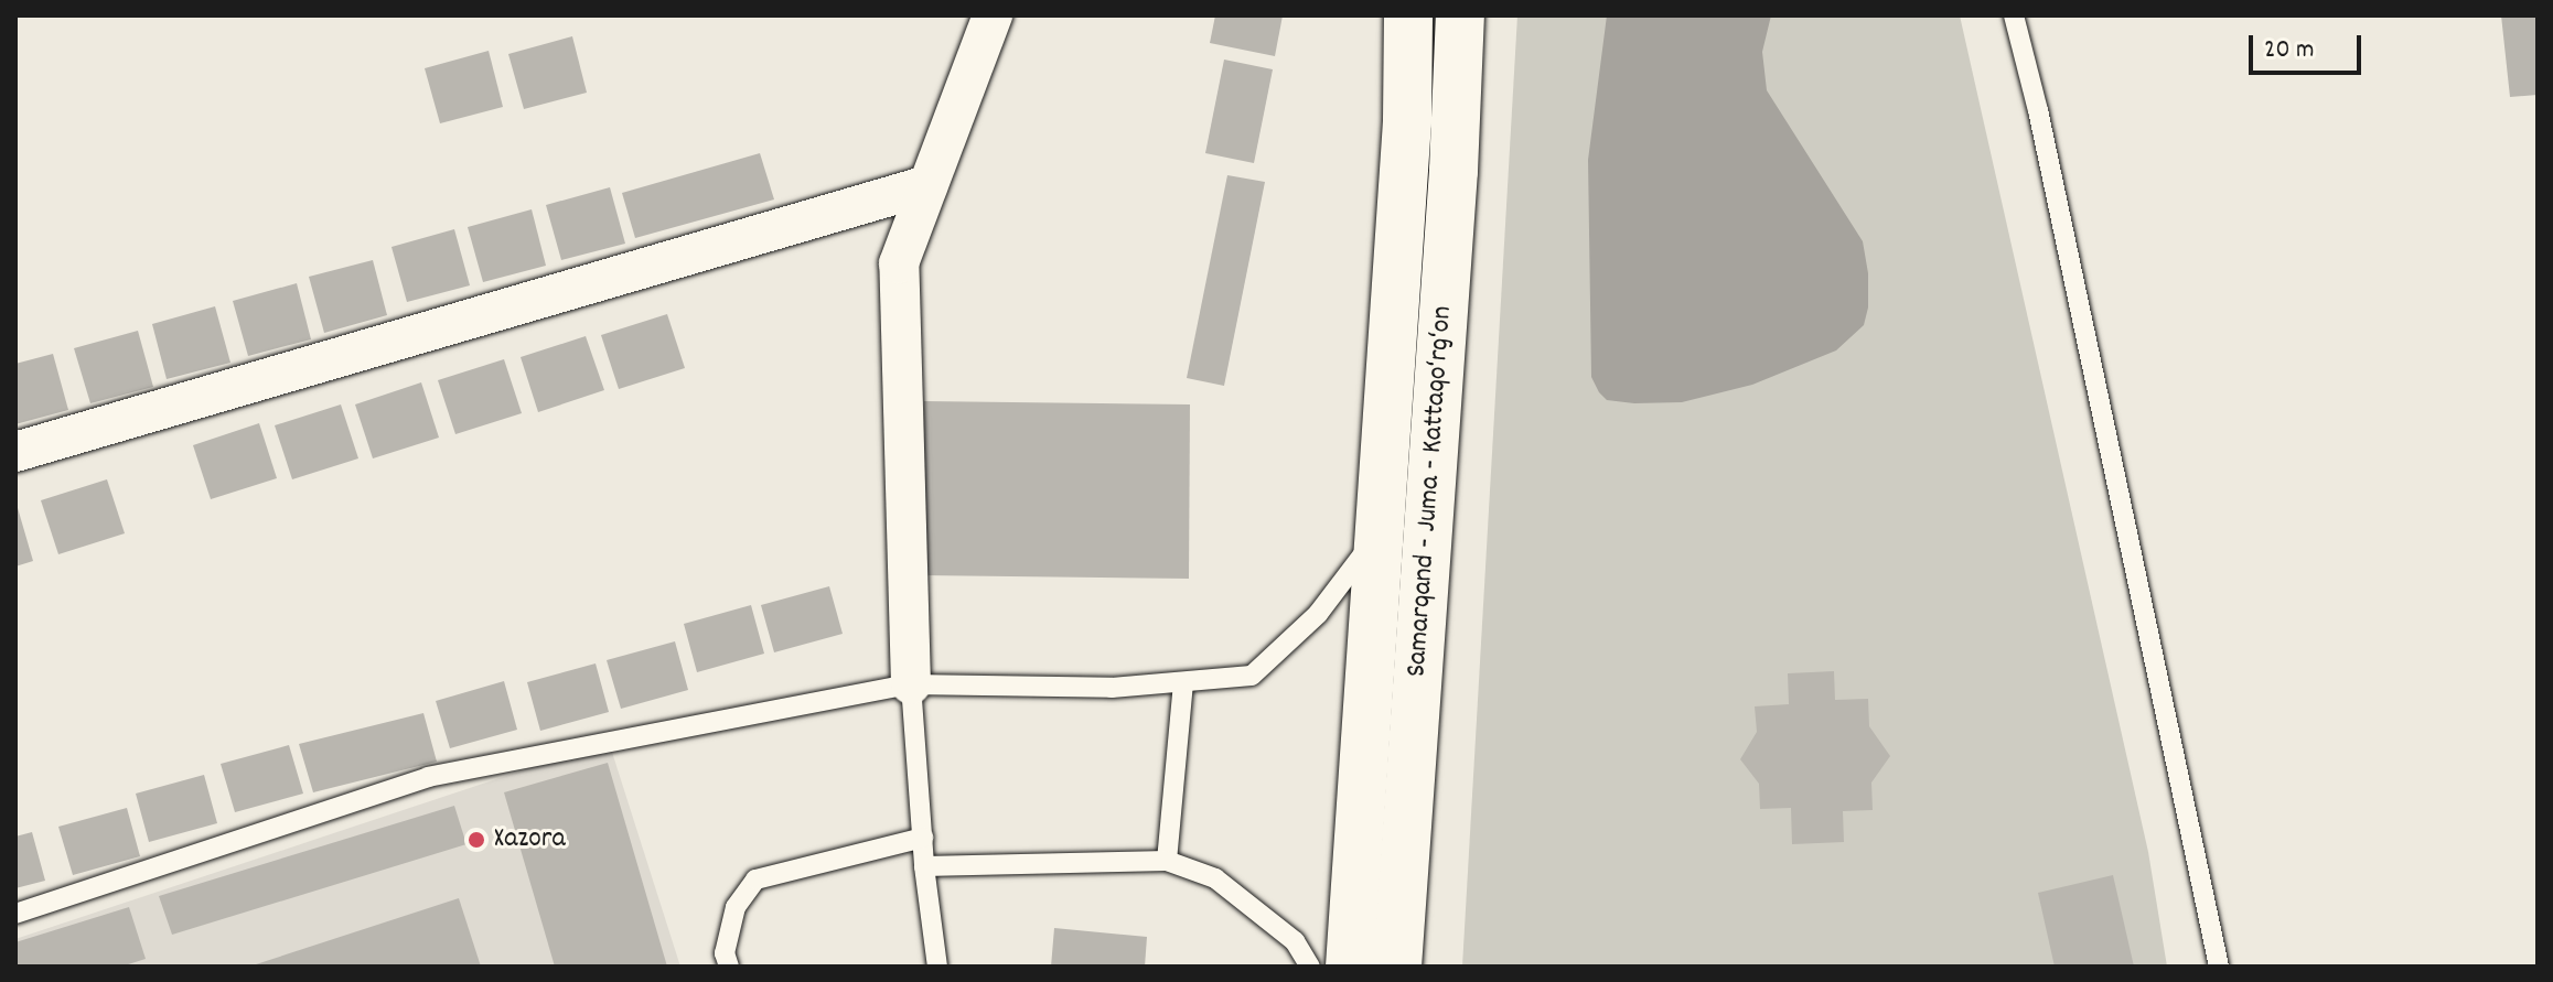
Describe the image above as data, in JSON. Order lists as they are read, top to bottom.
{
  "streets": {
    "main road": ["Samarqand - Juma - Kattaqo‘rg‘on"]
  },
  "places": ["Xazora"],
  "scale_bar": "20 m"
}
